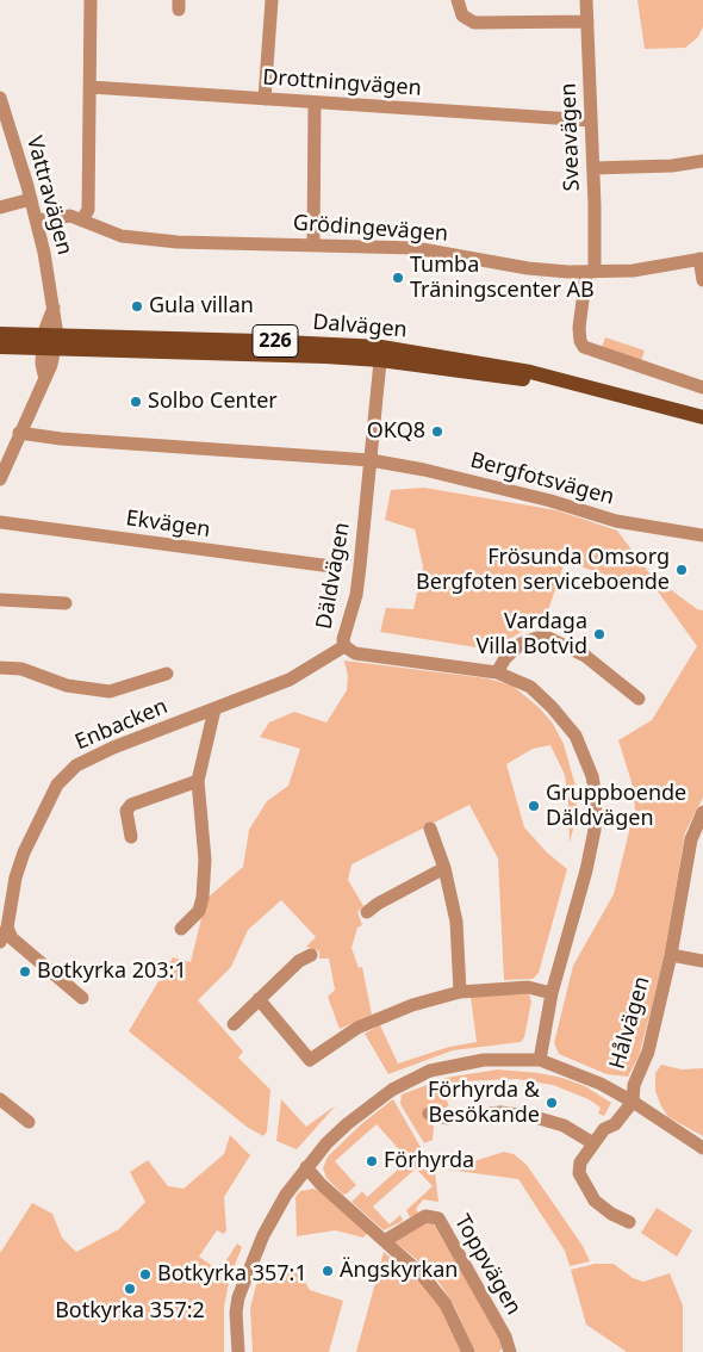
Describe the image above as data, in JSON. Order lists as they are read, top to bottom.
{
  "streets": {
    "main road": ["Dalvägen", "226"],
    "street": [
      "Drottningvägen",
      "Sveavägen",
      "Vattravägen",
      "Grödingevägen",
      "Bergfotsvägen",
      "Ekvägen",
      "Däldvägen",
      "Enbacken",
      "Hålvägen",
      "Toppvägen"
    ]
  },
  "crossings": [
    ["Drottningvägen", "Sveavägen"],
    ["Sveavägen", "Grödingevägen"],
    ["Vattravägen", "Grödingevägen"],
    ["Vattravägen", "Dalvägen"],
    ["Vattravägen", "Bergfotsvägen"],
    ["Dalvägen", "Däldvägen"],
    ["Bergfotsvägen", "Däldvägen"],
    ["Däldvägen", "Enbacken"]
  ],
  "places": [
    "Tumba Träningscenter AB",
    "Gula villan",
    "Solbo Center",
    "OKQ8",
    "Frösunda Omsorg Bergfoten serviceboende",
    "Vardaga Villa Botvid",
    "Gruppboende Däldvägen",
    "Botkyrka 203:1",
    "Förhyrda & Besökande",
    "Förhyrda",
    "Ängskyrkan",
    "Botkyrka 357:1",
    "Botkyrka 357:2"
  ]
}
